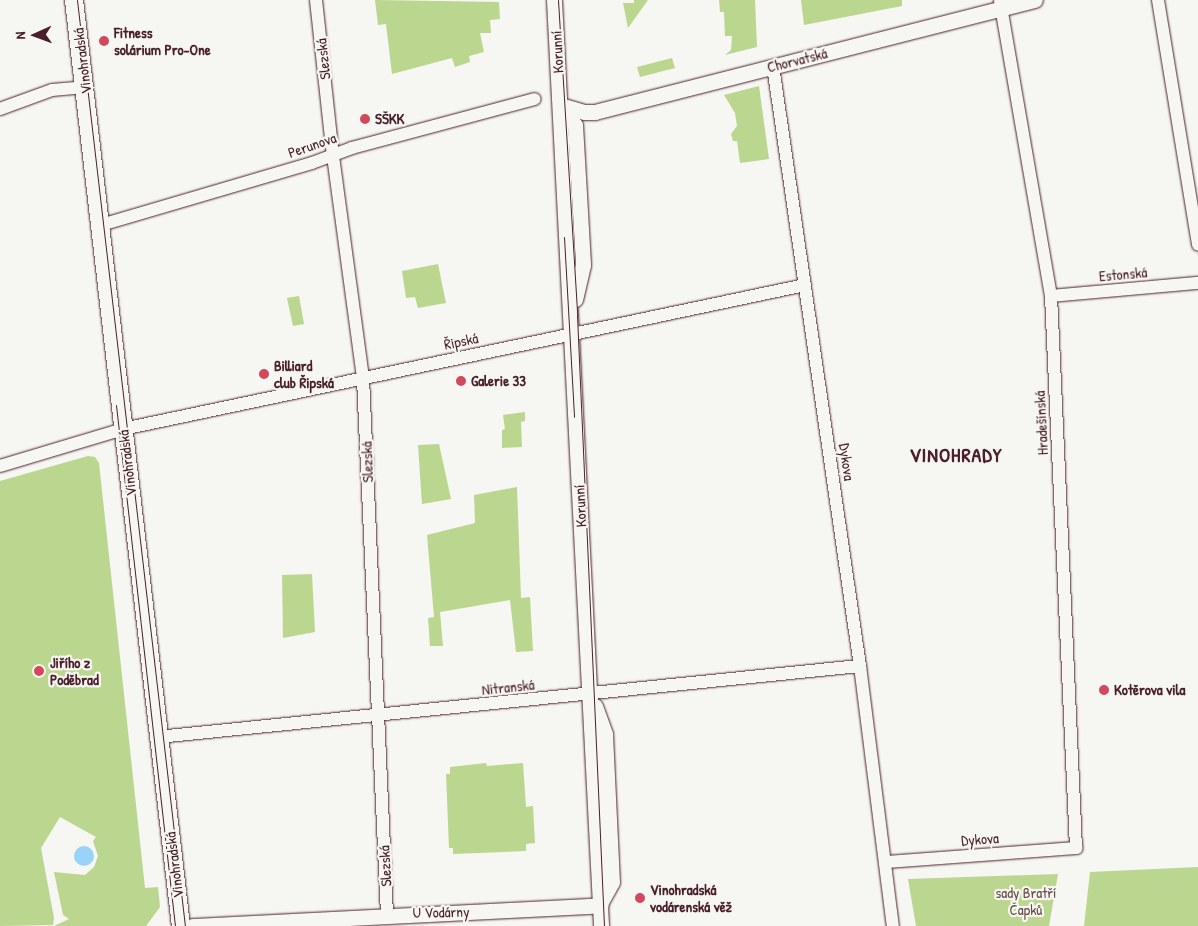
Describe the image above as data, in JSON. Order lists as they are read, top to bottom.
{
  "streets": {
    "main road": ["Vinohradská"],
    "street": [
      "Korunní",
      "Slezská",
      "Chorvatská",
      "Perunova",
      "Estonská",
      "Řipská",
      "Hradešínská",
      "Dykova",
      "Nitranská",
      "U Vodárny"
    ]
  },
  "crossings": [
    ["Korunní", "Chorvatská"],
    ["Korunní", "Řipská"],
    ["Korunní", "Nitranská"],
    ["Korunní", "U Vodárny"],
    ["Slezská", "Perunova"],
    ["Slezská", "Řipská"],
    ["Slezská", "Nitranská"],
    ["Slezská", "U Vodárny"],
    ["Chorvatská", "Hradešínská"],
    ["Chorvatská", "Dykova"],
    ["Vinohradská", "Perunova"],
    ["Vinohradská", "Řipská"],
    ["Vinohradská", "Nitranská"],
    ["Estonská", "Hradešínská"],
    ["Řipská", "Dykova"],
    ["Hradešínská", "Dykova"],
    ["Dykova", "Nitranská"]
  ],
  "districts": ["VINOHRADY"],
  "parks": ["sady Bratří Čapků"],
  "places": [
    "Fitness solárium Pro-One",
    "SŠKK",
    "Billiard club Řipská",
    "Galerie 33",
    "Jiřího z Poděbrad",
    "Kotěrova vila",
    "Vinohradská vodárenská věž"
  ],
  "north": "left"
}
